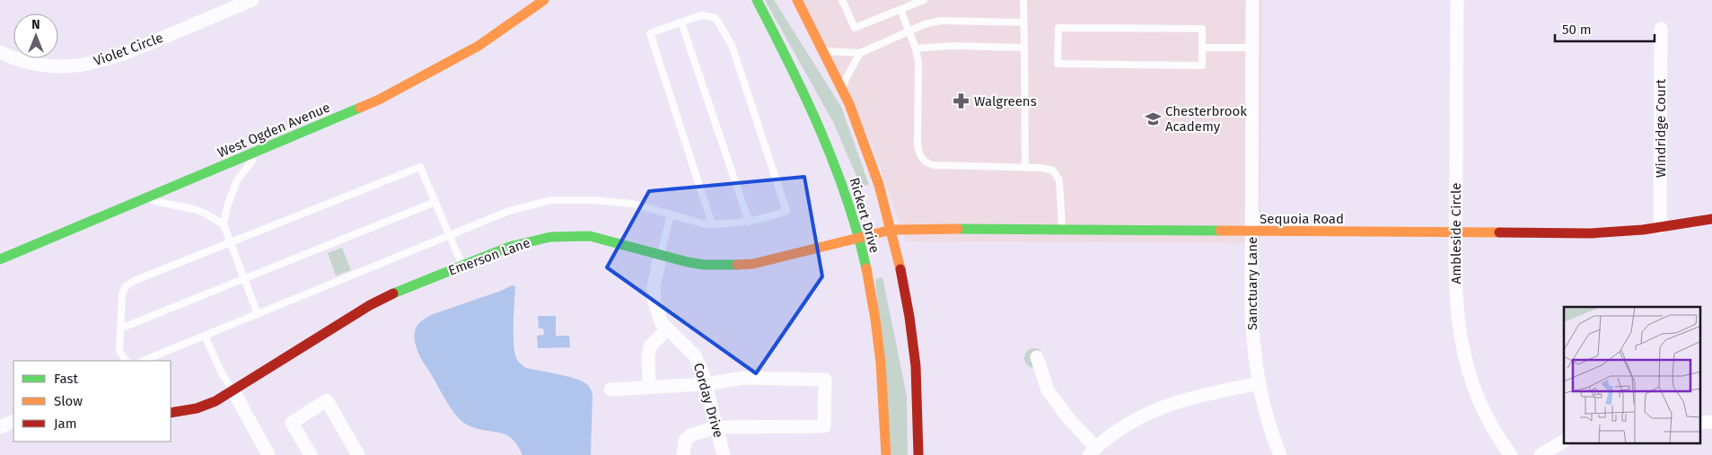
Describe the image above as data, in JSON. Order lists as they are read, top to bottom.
{
  "streets": {
    "street": [
      "Violet Circle",
      "Windridge Court",
      "West Ogden Avenue",
      "Rickert Drive",
      "Sequoia Road",
      "Ambleside Circle",
      "Emerson Lane",
      "Sanctuary Lane",
      "Corday Drive"
    ]
  },
  "crossings": [
    ["Windridge Court", "Sequoia Road"],
    ["Rickert Drive", "Sequoia Road"],
    ["Rickert Drive", "Emerson Lane"],
    ["Sequoia Road", "Ambleside Circle"],
    ["Sequoia Road", "Emerson Lane"],
    ["Sequoia Road", "Sanctuary Lane"],
    ["Emerson Lane", "Corday Drive"]
  ],
  "places": {
    "pharmacy": ["Walgreens"],
    "school or university": ["Chesterbrook Academy"]
  },
  "legend": ["Fast", "Slow", "Jam"],
  "scale_bar": "50 m",
  "north": "top"
}
